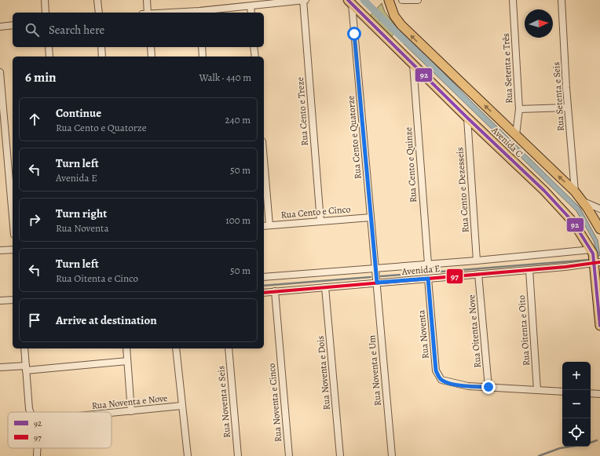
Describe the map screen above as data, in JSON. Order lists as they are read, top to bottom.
{
  "streets": {
    "main road": ["Avenida C"],
    "street": [
      "Rua Setenta e Três",
      "Rua Setenta e Seis",
      "Rua Cento e Treze",
      "Rua Cento e Quatorze",
      "Rua Cento e Quinze",
      "Rua Cento e Dezesseis",
      "Rua Cento e Cinco",
      "Avenida E",
      "Rua Oitenta e Oito",
      "Rua Oitenta e Nove",
      "Rua Noventa",
      "Rua Noventa e Um",
      "Rua Noventa e Dois",
      "Rua Noventa e Nove",
      "Rua Noventa e Seis",
      "Rua Noventa e Cinco"
    ]
  },
  "crossings": [
    ["Rua Setenta e Três", "Avenida C"],
    ["Rua Setenta e Seis", "Avenida C"],
    ["Rua Cento e Treze", "Rua Cento e Cinco"],
    ["Rua Cento e Quatorze", "Avenida C"],
    ["Rua Cento e Quatorze", "Rua Cento e Cinco"],
    ["Rua Cento e Quatorze", "Avenida E"],
    ["Rua Cento e Quatorze", "Rua Noventa e Um"],
    ["Avenida C", "Rua Cento e Quinze"],
    ["Avenida C", "Rua Cento e Dezesseis"],
    ["Avenida C", "Avenida E"],
    ["Rua Cento e Quinze", "Avenida E"],
    ["Rua Cento e Dezesseis", "Avenida E"],
    ["Avenida E", "Rua Oitenta e Oito"],
    ["Avenida E", "Rua Oitenta e Nove"],
    ["Avenida E", "Rua Noventa"],
    ["Avenida E", "Rua Noventa e Um"],
    ["Avenida E", "Rua Noventa e Dois"],
    ["Avenida E", "Rua Noventa e Cinco"],
    ["Rua Oitenta e Nove", "Rua Noventa"]
  ],
  "lines": ["transit line 92", "transit line 97"],
  "legend": ["92", "97"],
  "north": "right",
  "page": {
    "search": "Search here",
    "heading": ["6 min", "Walk · 440 m"],
    "list": [
      ["Continue", "Rua Cento e Quatorze", "240 m"],
      ["Turn left", "Avenida E", "50 m"],
      ["Turn right", "Rua Noventa", "100 m"],
      ["Turn left", "Rua Oitenta e Cinco", "50 m"],
      "Arrive at destination"
    ],
    "map_buttons": ["+", "−"]
  }
}
